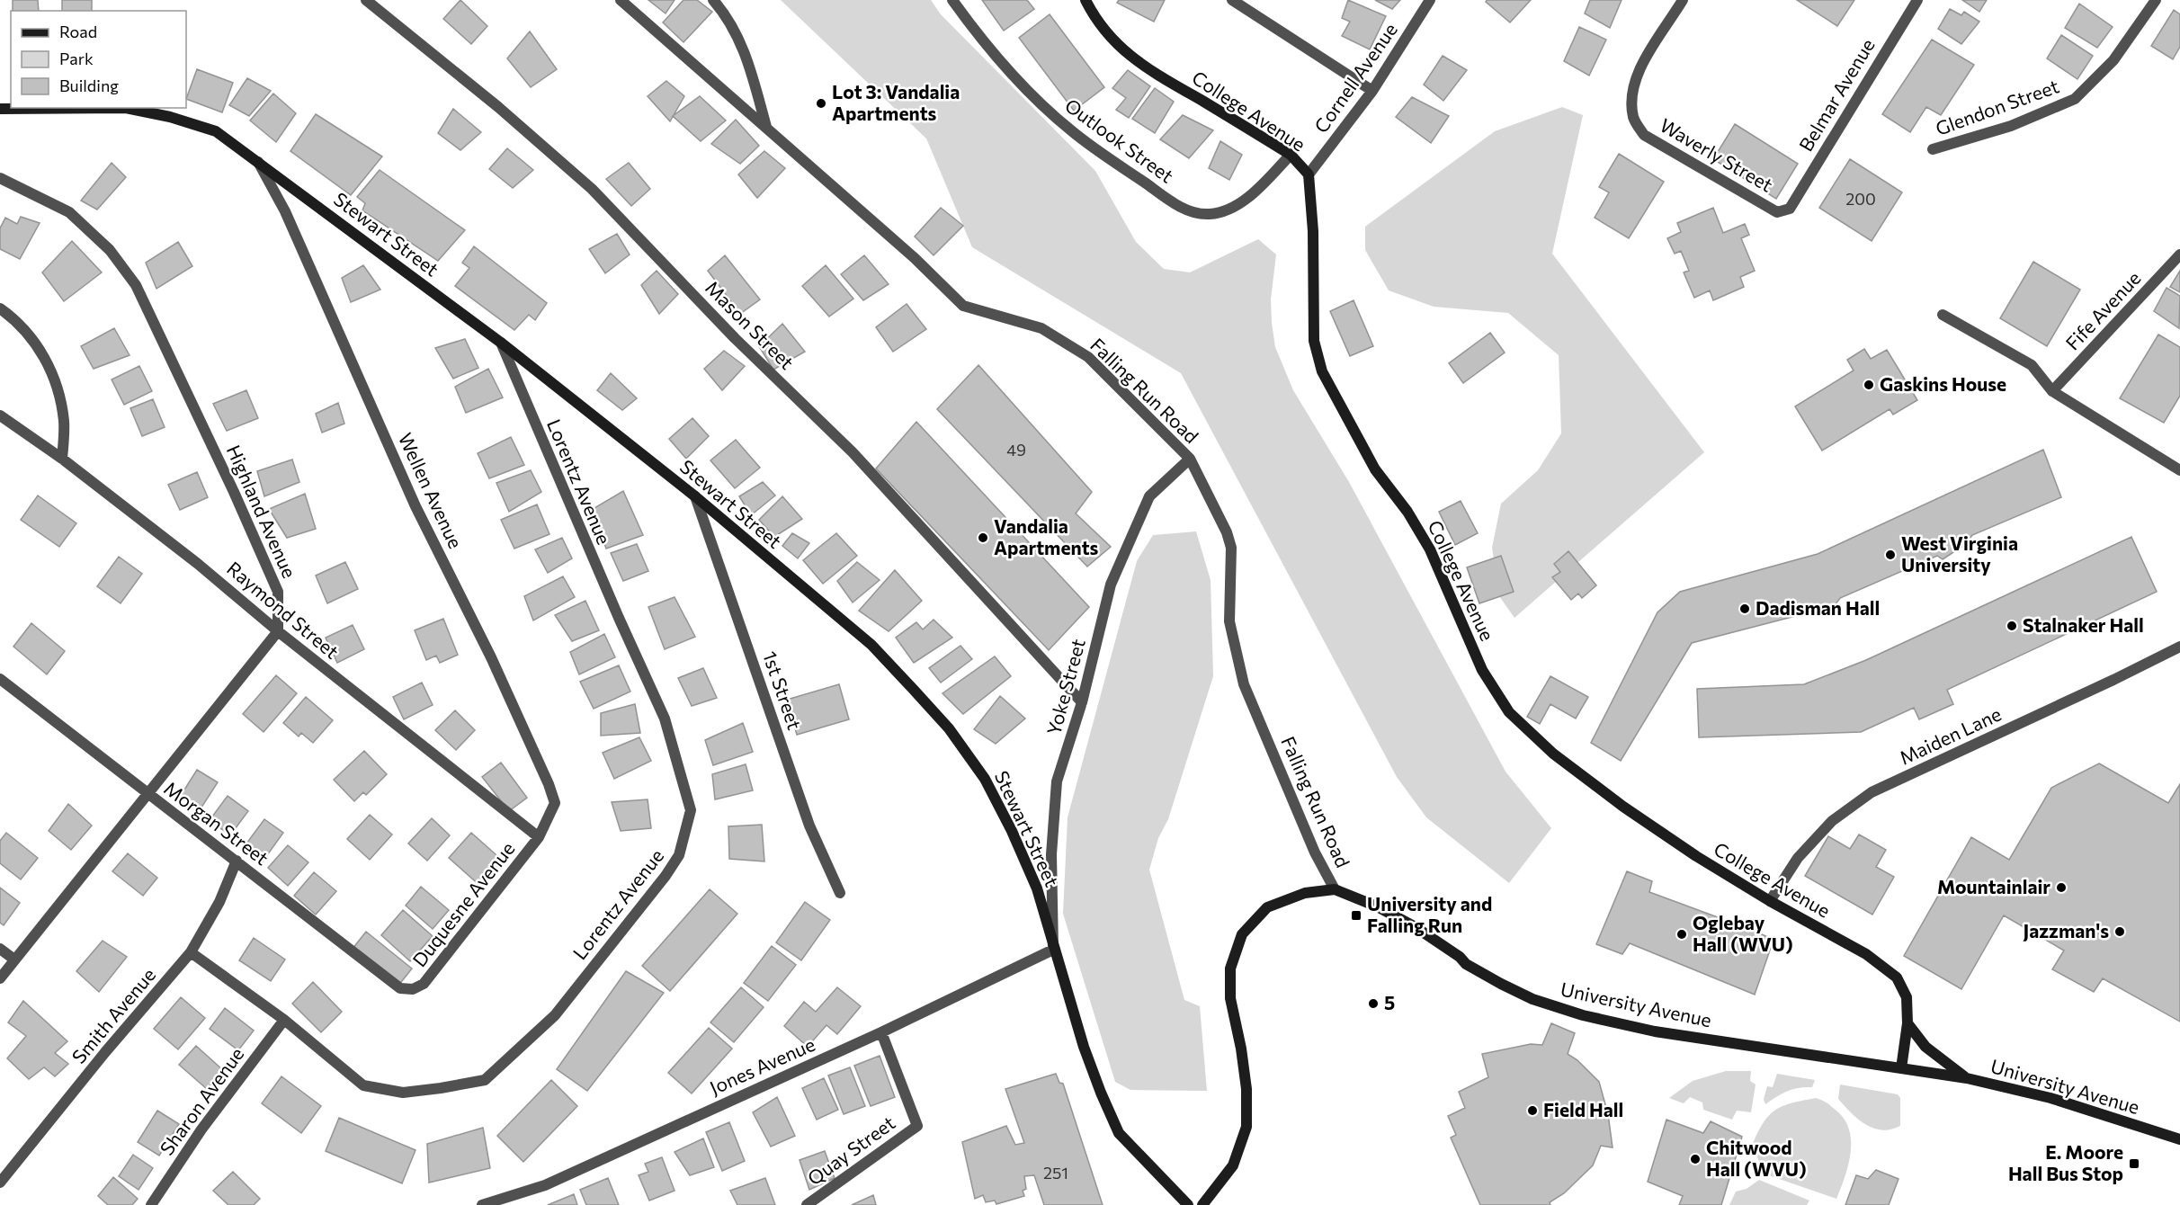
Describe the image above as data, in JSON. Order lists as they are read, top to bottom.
{
  "streets": {
    "street": [
      "Cornell Avenue",
      "Belmar Avenue",
      "Glendon Street",
      "College Avenue",
      "Outlook Street",
      "Waverly Street",
      "Stewart Street",
      "Fife Avenue",
      "Mason Street",
      "Falling Run Road",
      "Lorentz Avenue",
      "Wellen Avenue",
      "Highland Avenue",
      "Raymond Street",
      "Yoke Street",
      "1st Street",
      "Maiden Lane",
      "Morgan Street",
      "Duquesne Avenue",
      "University Avenue",
      "Smith Avenue",
      "Jones Avenue",
      "Sharon Avenue",
      "Quay Street"
    ]
  },
  "crossings": [
    ["Cornell Avenue", "College Avenue"],
    ["Belmar Avenue", "Waverly Street"],
    ["College Avenue", "Outlook Street"],
    ["College Avenue", "Maiden Lane"],
    ["College Avenue", "University Avenue"],
    ["Stewart Street", "Lorentz Avenue"],
    ["Stewart Street", "Wellen Avenue"],
    ["Stewart Street", "Yoke Street"],
    ["Stewart Street", "1st Street"],
    ["Stewart Street", "Jones Avenue"],
    ["Mason Street", "Yoke Street"],
    ["Falling Run Road", "Yoke Street"],
    ["Falling Run Road", "University Avenue"],
    ["Lorentz Avenue", "Smith Avenue"],
    ["Lorentz Avenue", "Sharon Avenue"],
    ["Wellen Avenue", "Raymond Street"],
    ["Wellen Avenue", "Duquesne Avenue"],
    ["Highland Avenue", "Raymond Street"],
    ["Raymond Street", "Duquesne Avenue"],
    ["Yoke Street", "Jones Avenue"],
    ["Morgan Street", "Duquesne Avenue"],
    ["Morgan Street", "Smith Avenue"],
    ["Jones Avenue", "Quay Street"]
  ],
  "places": {
    "other": [
      "Lot 3: Vandalia Apartments",
      "Gaskins House",
      "Vandalia Apartments",
      "West Virginia University",
      "Dadisman Hall",
      "Stalnaker Hall",
      "Mountainlair",
      "Jazzman's",
      "Oglebay Hall (WVU)",
      "5",
      "Field Hall",
      "Chitwood Hall (WVU)"
    ],
    "transit": ["University and Falling Run", "E. Moore Hall Bus Stop"]
  },
  "house_numbers": ["200", "49", "251"],
  "legend": ["Road", "Park", "Building"]
}
